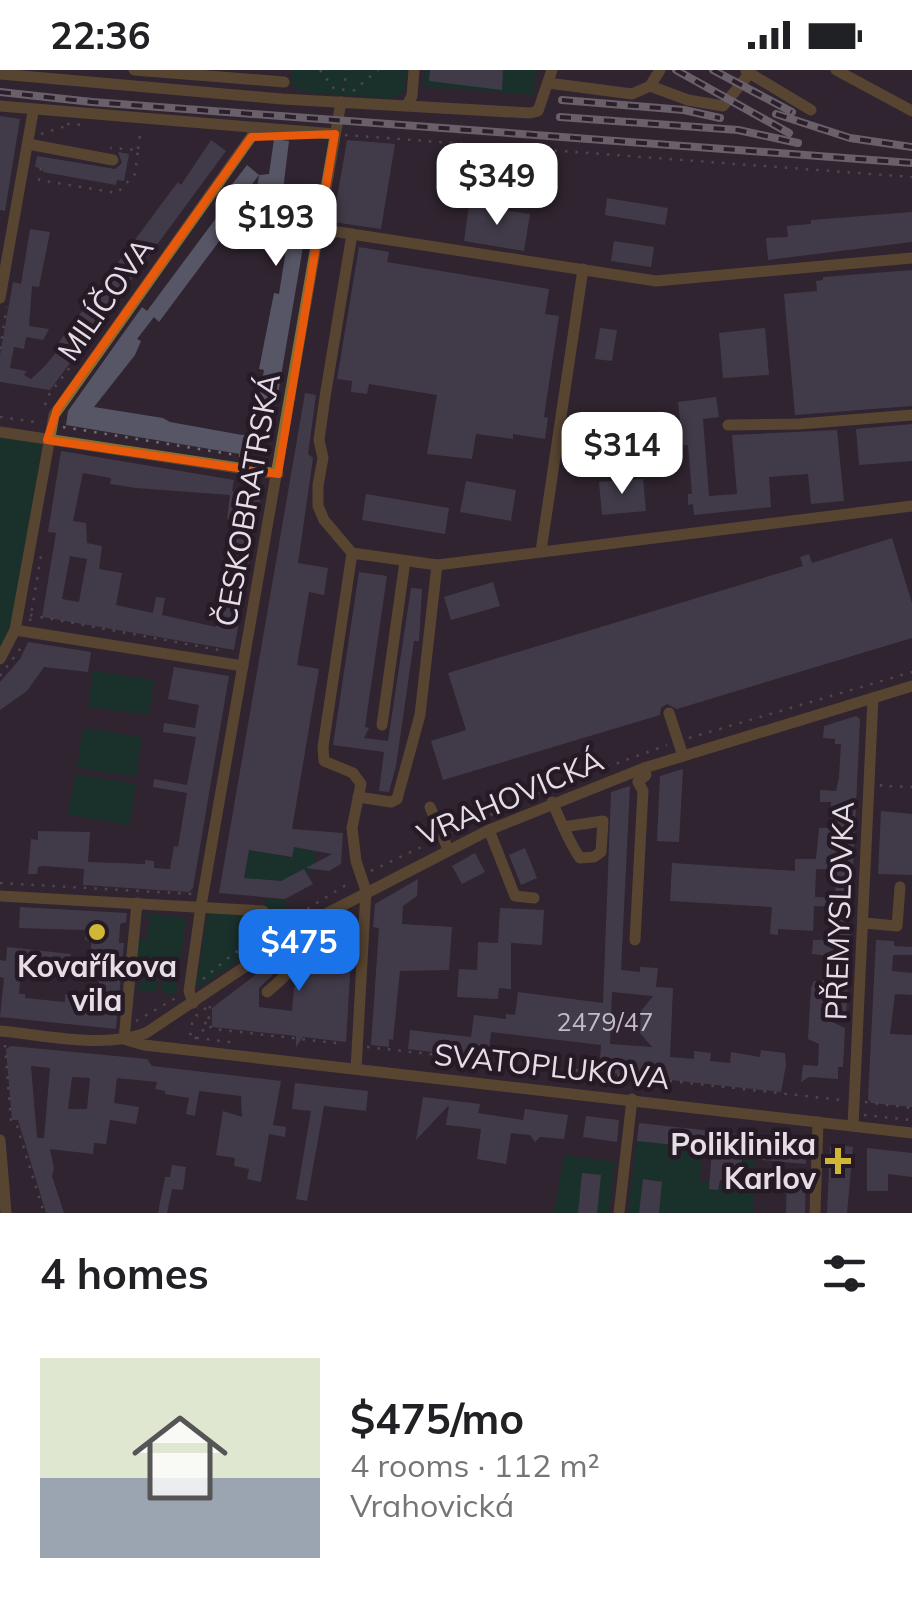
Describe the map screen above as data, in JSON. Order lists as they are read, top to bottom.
{
  "streets": {
    "street": [
      "MILÍČOVA",
      "ČESKOBRATRSKÁ",
      "VRAHOVICKÁ",
      "PŘEMYSLOVKA",
      "SVATOPLUKOVA"
    ]
  },
  "crossings": [
    ["ČESKOBRATRSKÁ", "VRAHOVICKÁ"],
    ["VRAHOVICKÁ", "PŘEMYSLOVKA"],
    ["VRAHOVICKÁ", "SVATOPLUKOVA"],
    ["PŘEMYSLOVKA", "SVATOPLUKOVA"]
  ],
  "places": {
    "other": ["Kovaříkova vila"],
    "health": ["Poliklinika Karlov"]
  },
  "house_numbers": ["2479/47"],
  "page": {
    "status": "22:36",
    "price": [
      "$349",
      "$193",
      "$314",
      "$475"
    ],
    "heading": "4 homes",
    "list": [
      {
        "name": "$475/mo",
        "note": "4 rooms · 112 m² · Vrahovická"
      }
    ]
  }
}
